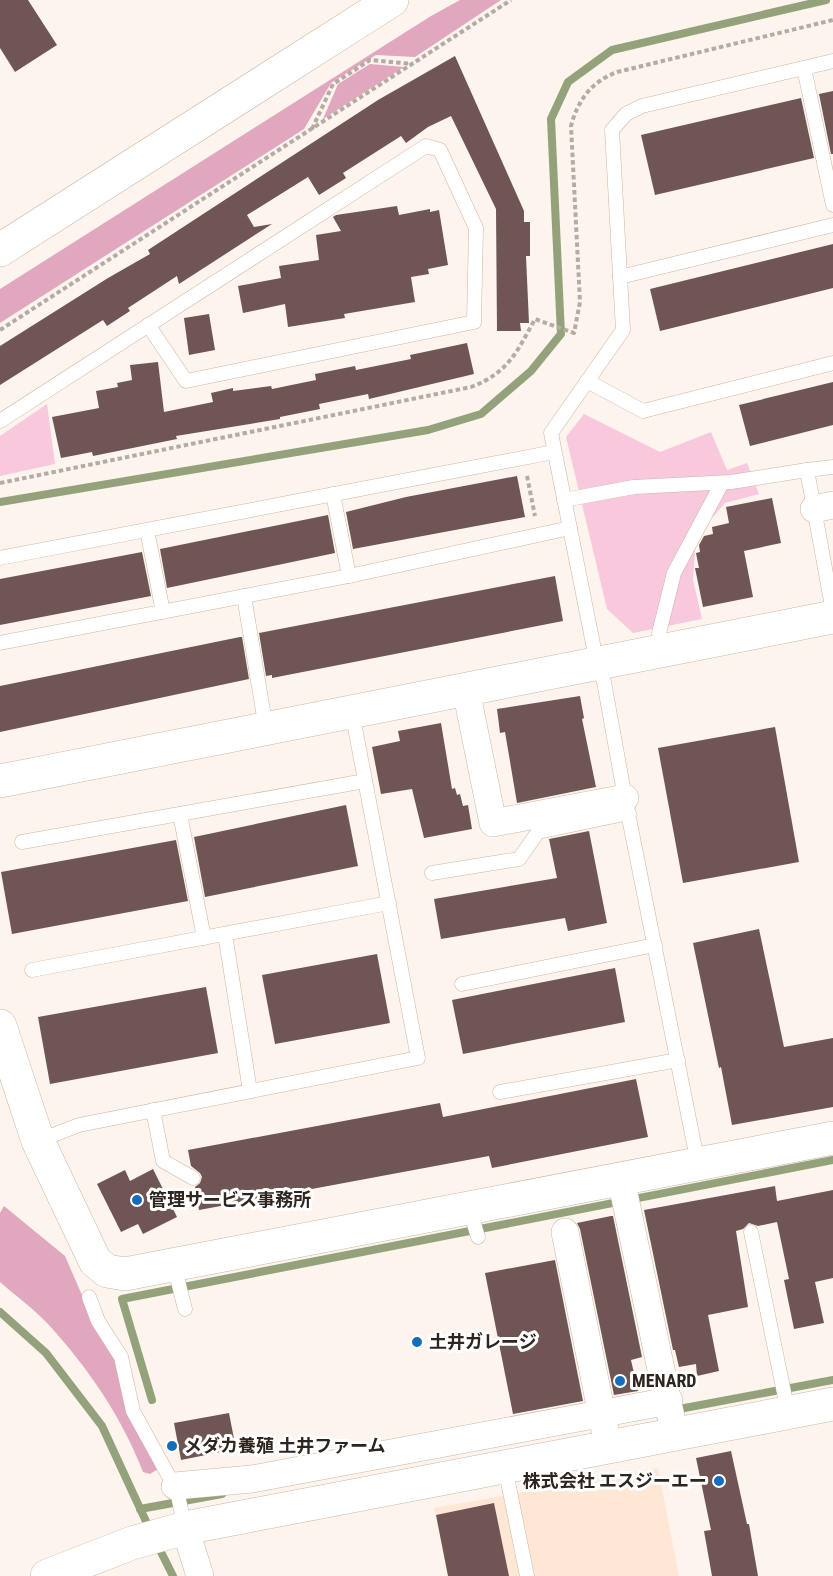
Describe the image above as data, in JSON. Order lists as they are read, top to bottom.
{
  "places": [
    "管理サービス事務所",
    "土井ガレージ",
    "MENARD",
    "メダカ養殖 土井ファーム",
    "株式会社 エスジーエー"
  ]
}
